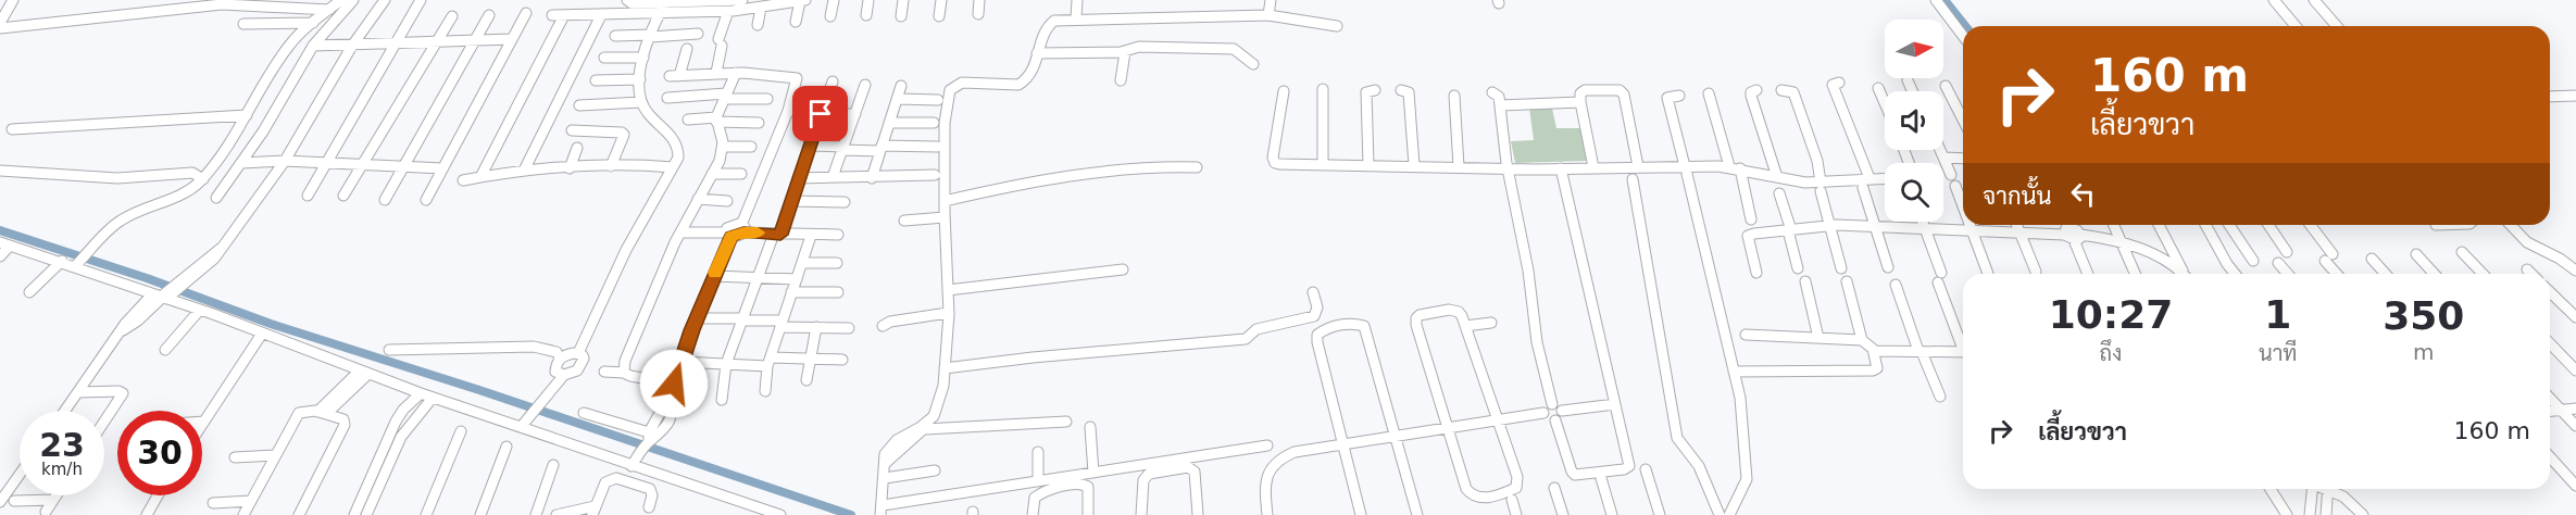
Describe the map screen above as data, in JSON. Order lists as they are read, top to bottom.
{
  "north": "right",
  "page": {
    "turn": ["160 m", "เลี้ยวขวา"],
    "then": "จากนั้น",
    "eta": [
      "10:27",
      "ถึง",
      "1",
      "นาที",
      "350",
      "m"
    ],
    "list": [
      {
        "name": "เลี้ยวขวา",
        "value": "160 m"
      }
    ],
    "speed": "23 km/h",
    "limit": "30"
  }
}
